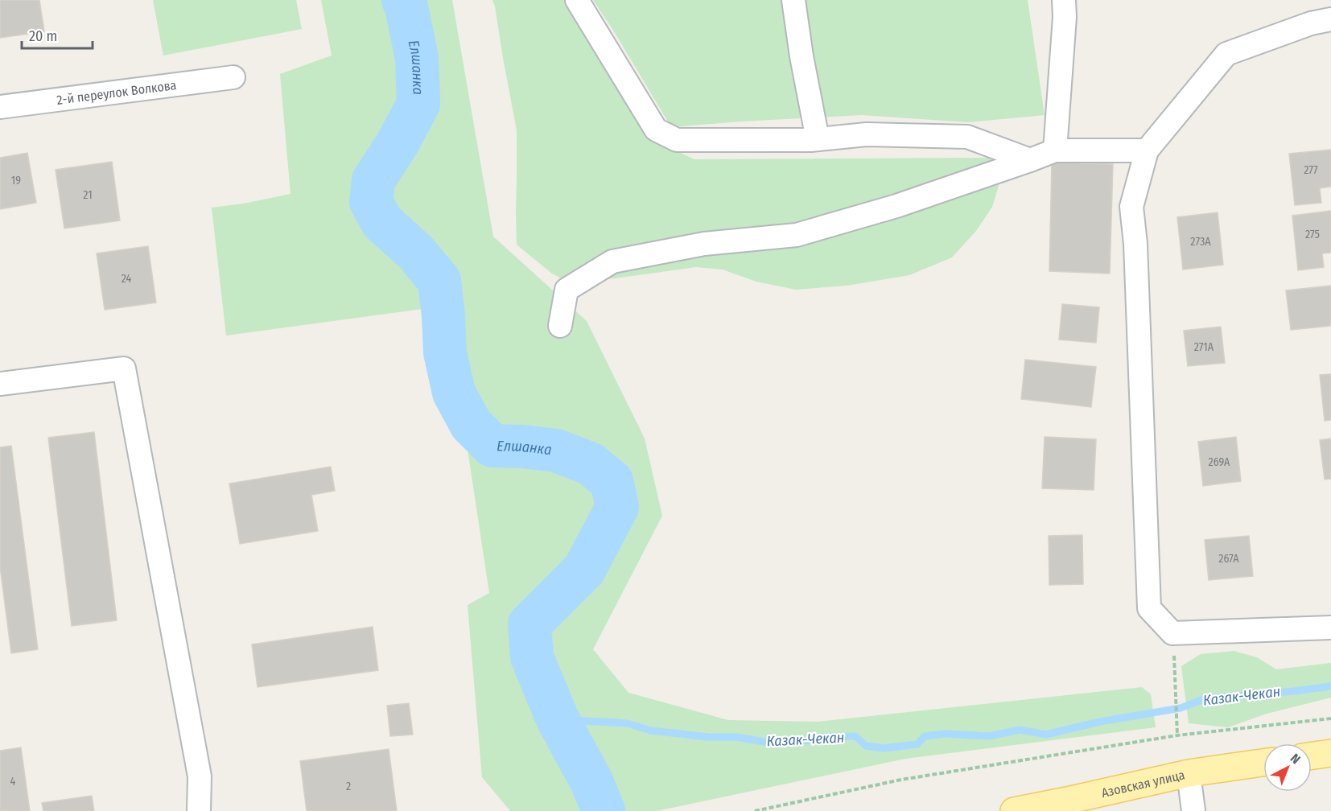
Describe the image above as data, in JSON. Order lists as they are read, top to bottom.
{
  "streets": {
    "main road": ["Азовская улица"],
    "street": ["2-й переулок Волкова"]
  },
  "water": ["Елшанка", "Казак-Чекан"],
  "house_numbers": [
    "277",
    "19",
    "21",
    "275",
    "273А",
    "24",
    "271А",
    "269А",
    "267А",
    "4",
    "2"
  ],
  "scale_bar": "20 m",
  "north": "top right"
}
